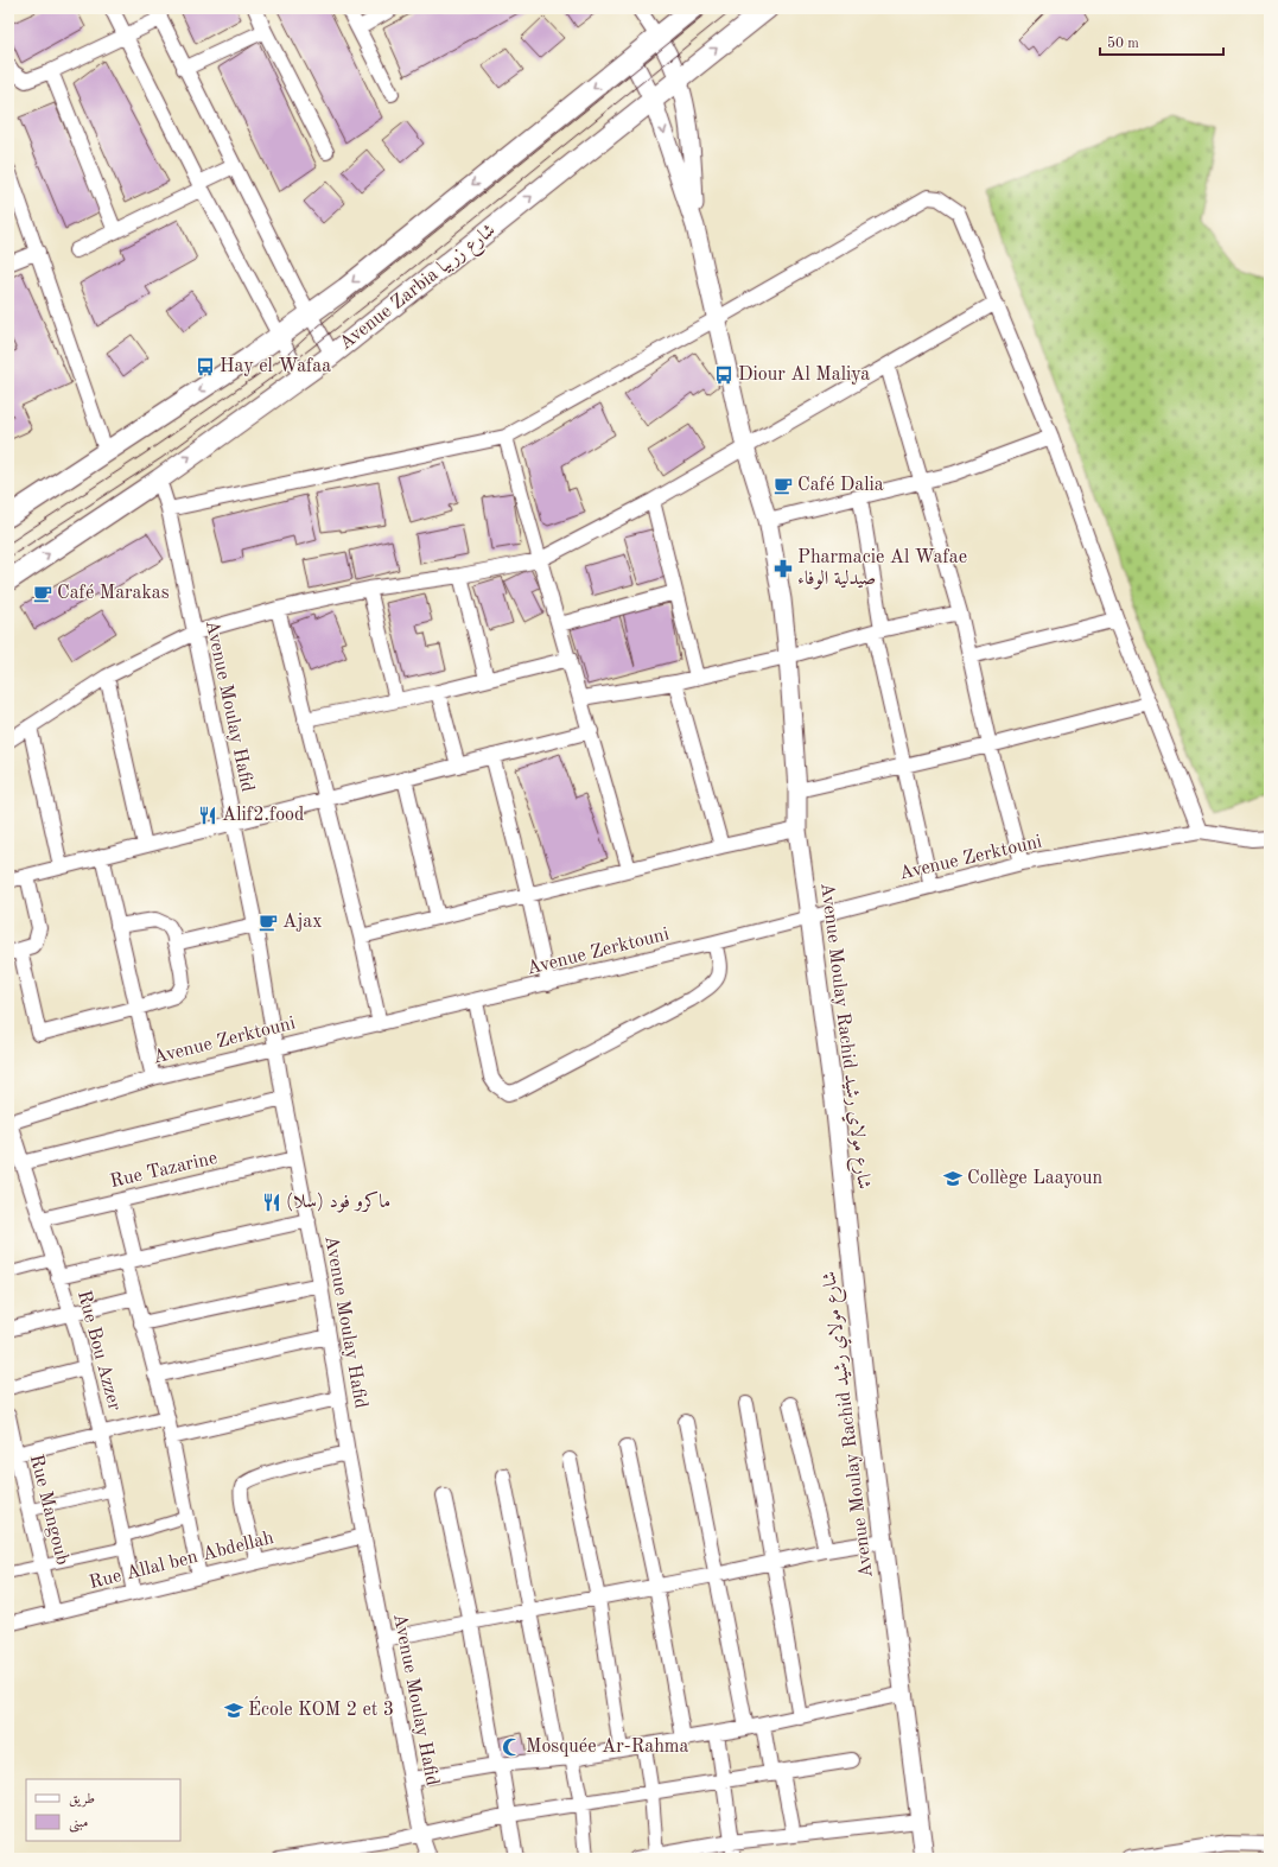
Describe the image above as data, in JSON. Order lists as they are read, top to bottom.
{
  "streets": {
    "main road": ["Avenue Zarbia شارع زربيا"],
    "street": [
      "Avenue Moulay Hafid",
      "Avenue Zerktouni",
      "Avenue Moulay Rachid شارع مولاي رشيد",
      "Rue Tazarine",
      "Rue Bou Azzer",
      "Rue Mangoub",
      "Rue Allal ben Abdellah"
    ]
  },
  "crossings": [
    ["Avenue Zarbia شارع زربيا", "Avenue Moulay Hafid"],
    ["Avenue Zarbia شارع زربيا", "Avenue Moulay Rachid شارع مولاي رشيد"],
    ["Avenue Moulay Hafid", "Avenue Zerktouni"],
    ["Avenue Moulay Hafid", "Rue Tazarine"],
    ["Avenue Moulay Hafid", "Rue Allal ben Abdellah"],
    ["Avenue Zerktouni", "Avenue Moulay Rachid شارع مولاي رشيد"],
    ["Avenue Zerktouni", "Rue Bou Azzer"],
    ["Rue Tazarine", "Rue Bou Azzer"],
    ["Rue Bou Azzer", "Rue Allal ben Abdellah"],
    ["Rue Mangoub", "Rue Allal ben Abdellah"]
  ],
  "places": {
    "bus stop": ["Hay el Wafaa", "Diour Al Maliya"],
    "cafe": ["Café Dalia", "Café Marakas", "Ajax"],
    "pharmacy": ["Pharmacie Al Wafae صيدلية الوفاء"],
    "restaurant": ["Alif2.food", "ماكرو فود (سلا)"],
    "school or university": ["Collège Laayoun", "École KOM 2 et 3"],
    "mosque": ["Mosquée Ar-Rahma"]
  },
  "legend": ["طريق", "مبنى"],
  "scale_bar": "50 m"
}
